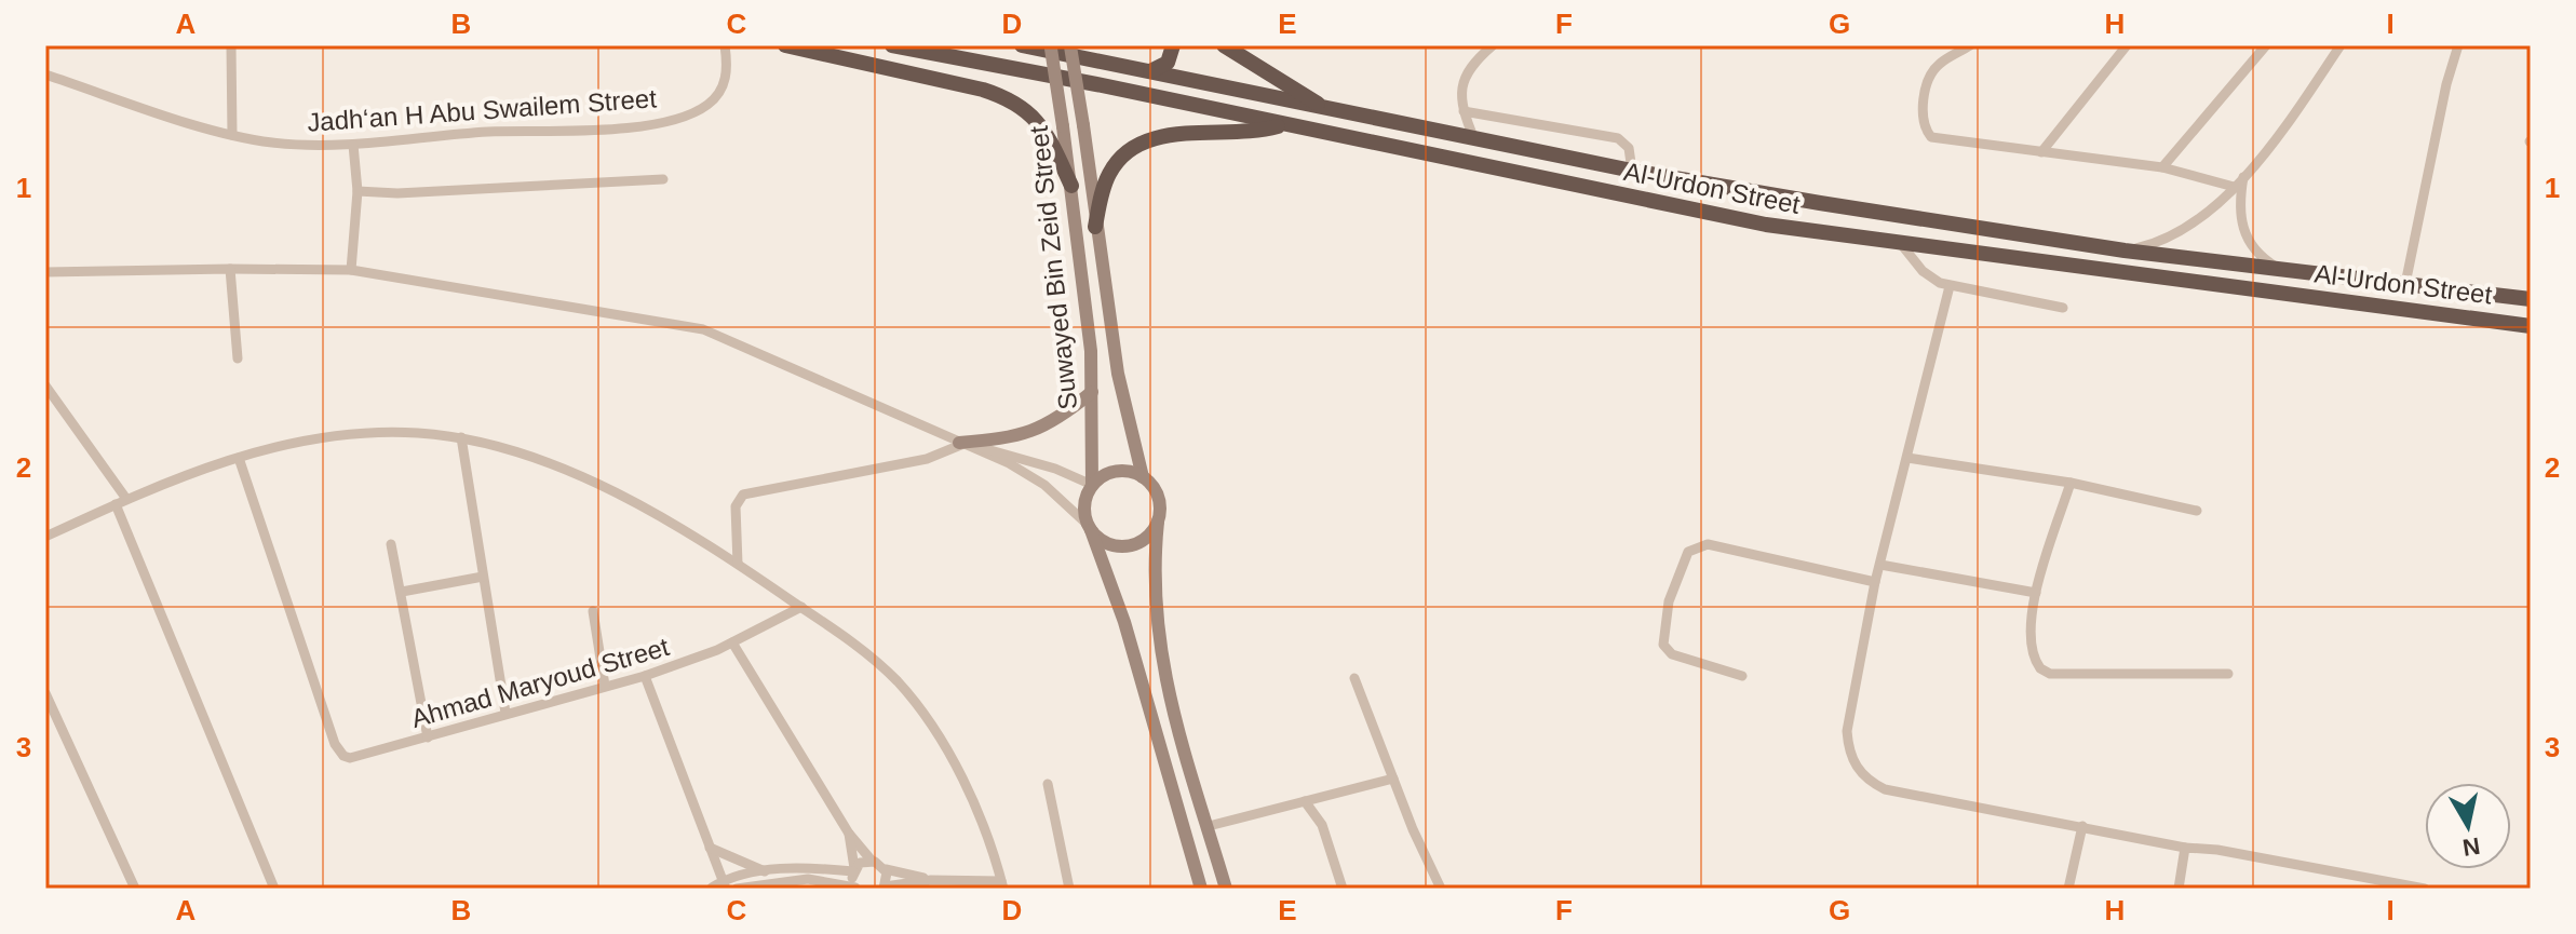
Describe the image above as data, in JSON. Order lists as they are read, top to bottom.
{
  "streets": {
    "highway": ["Al-Urdon Street"],
    "main road": ["Suwayed Bin Zeid Street"],
    "street": ["Jadh‘an H Abu Swailem Street", "Ahmad Maryoud Street"]
  },
  "north": "bottom",
  "grid": {
    "columns": [
      "A",
      "B",
      "C",
      "D",
      "E",
      "F",
      "G",
      "H",
      "I"
    ],
    "rows": ["1", "2", "3"]
  }
}
